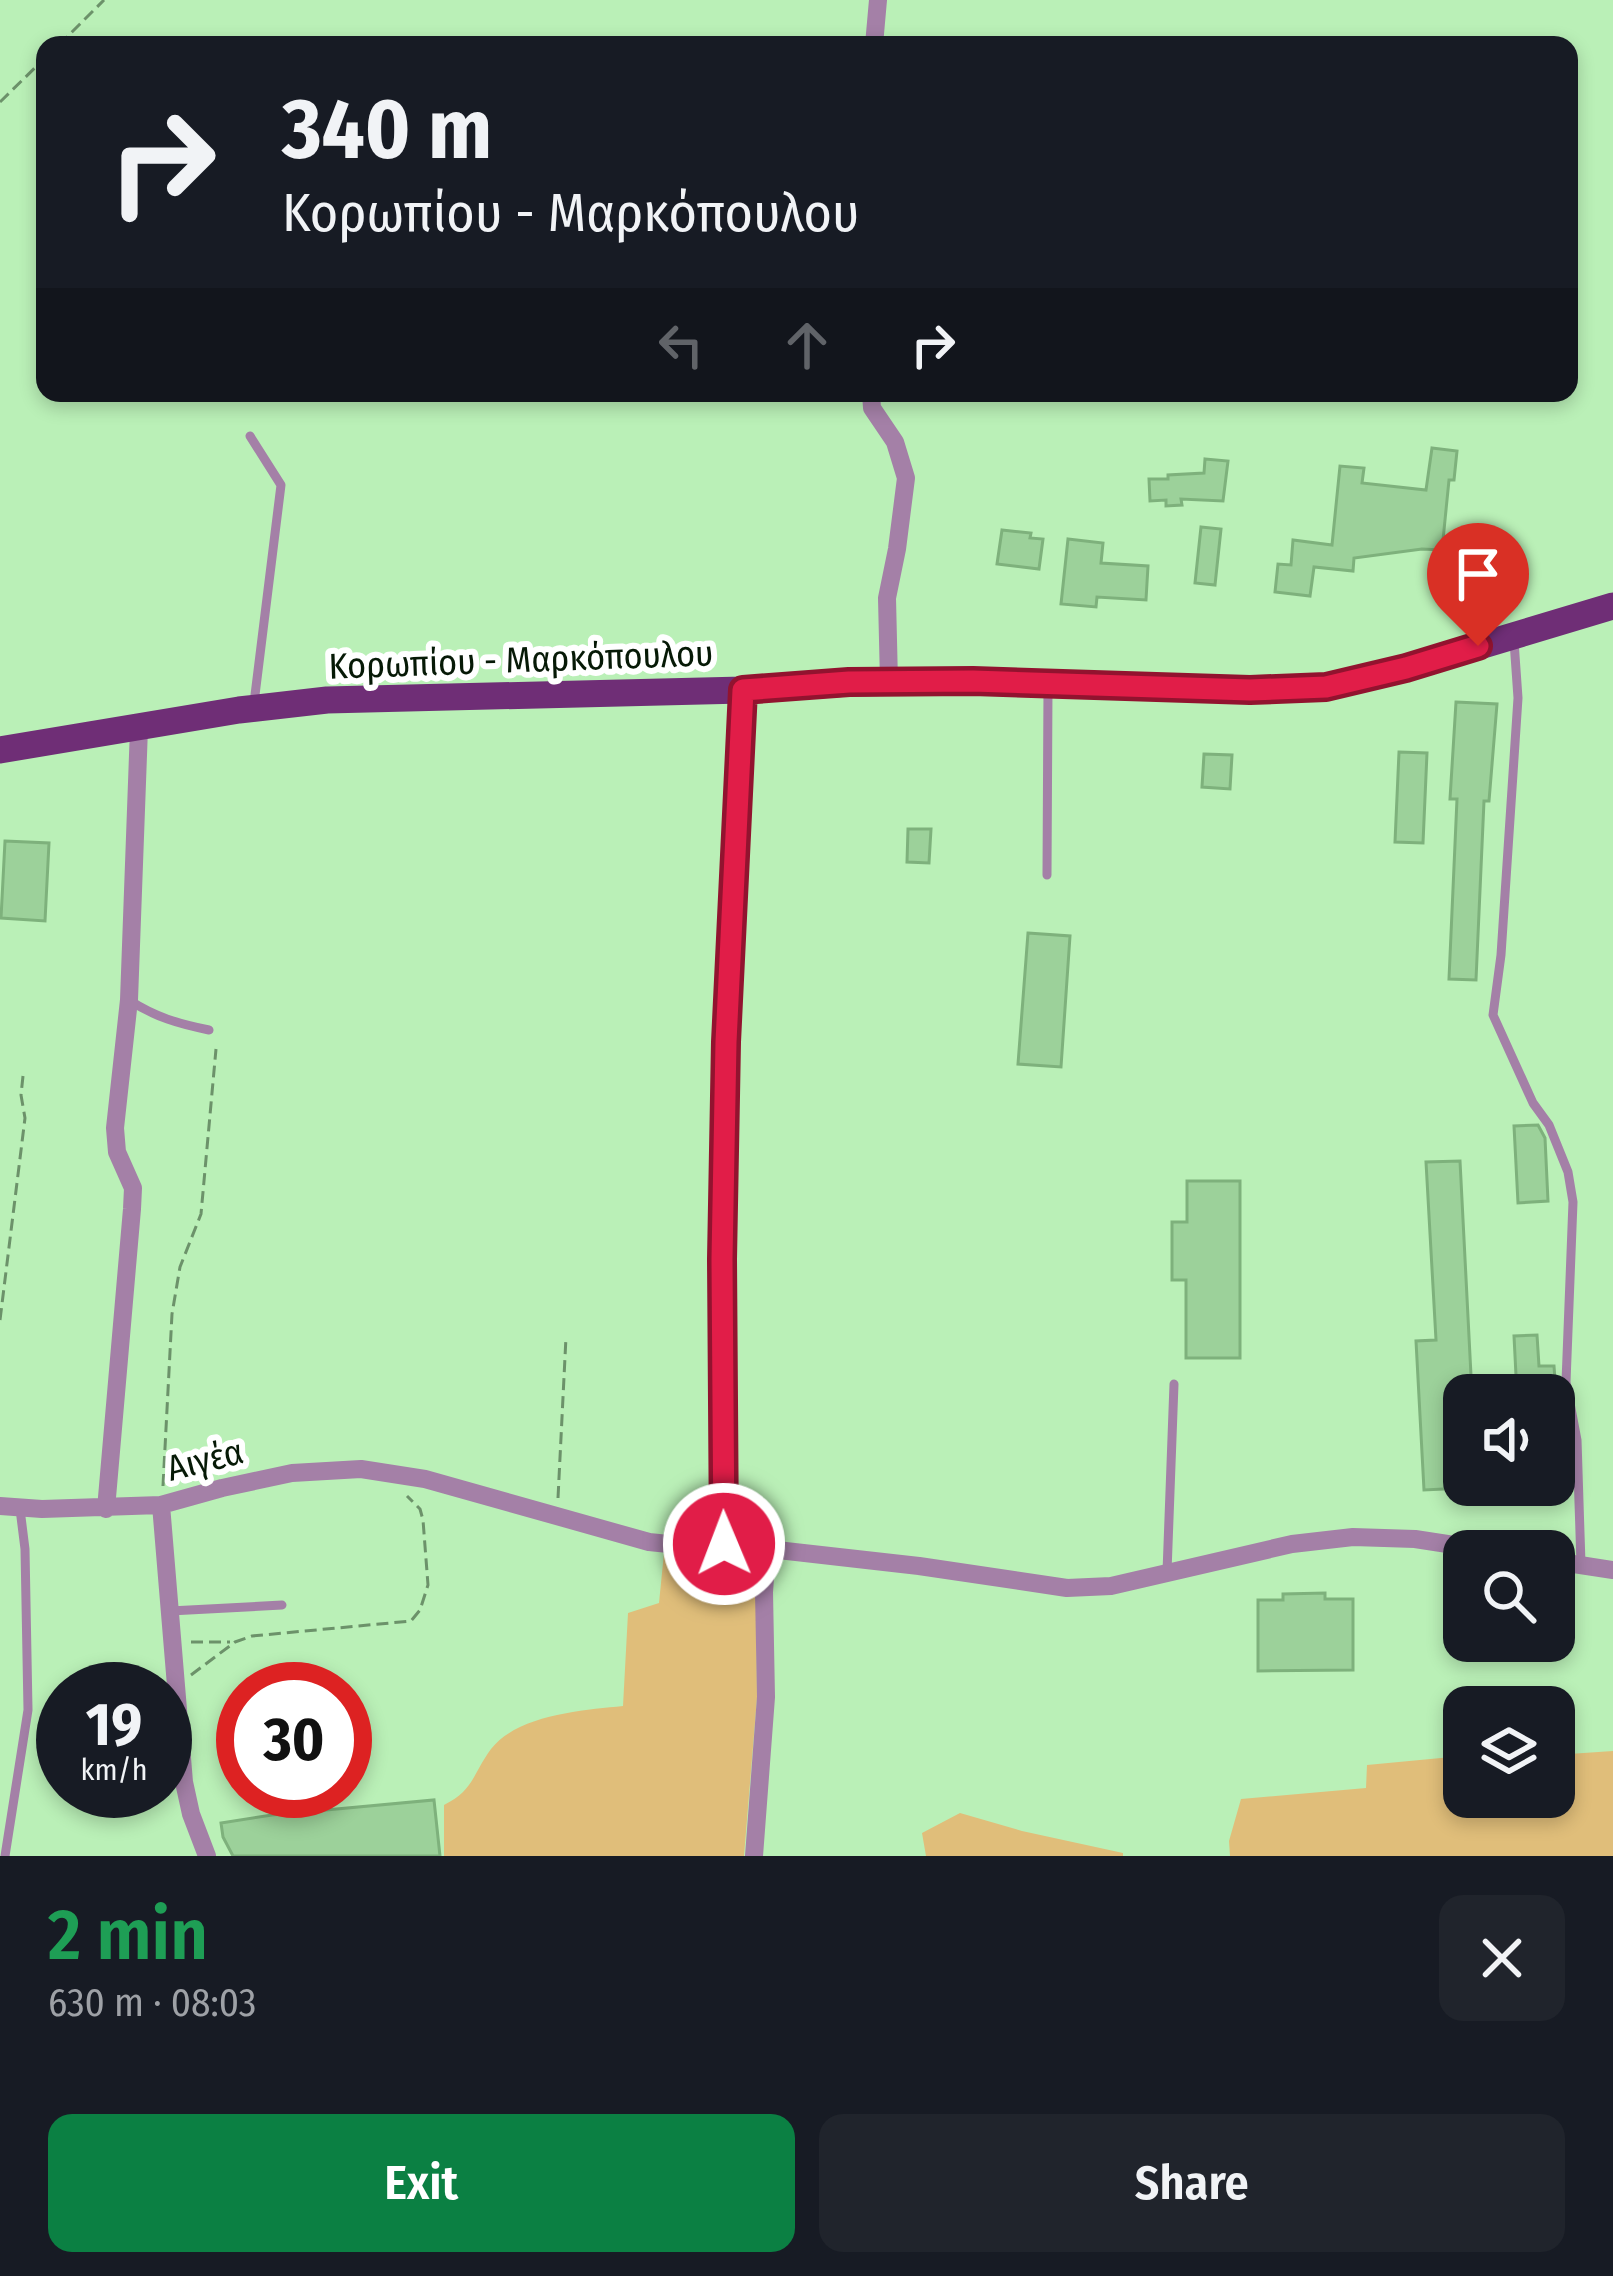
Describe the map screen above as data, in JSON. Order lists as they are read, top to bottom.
{
  "streets": {
    "main road": ["Κορωπίου - Μαρκόπουλου"],
    "street": ["Αιγέα"]
  },
  "page": {
    "turn": ["340 m", "Κορωπίου - Μαρκόπουλου"],
    "speed": "19 km/h",
    "limit": "30",
    "heading": ["2 min", "630 m · 08:03"],
    "buttons": ["Exit", "Share"]
  }
}
